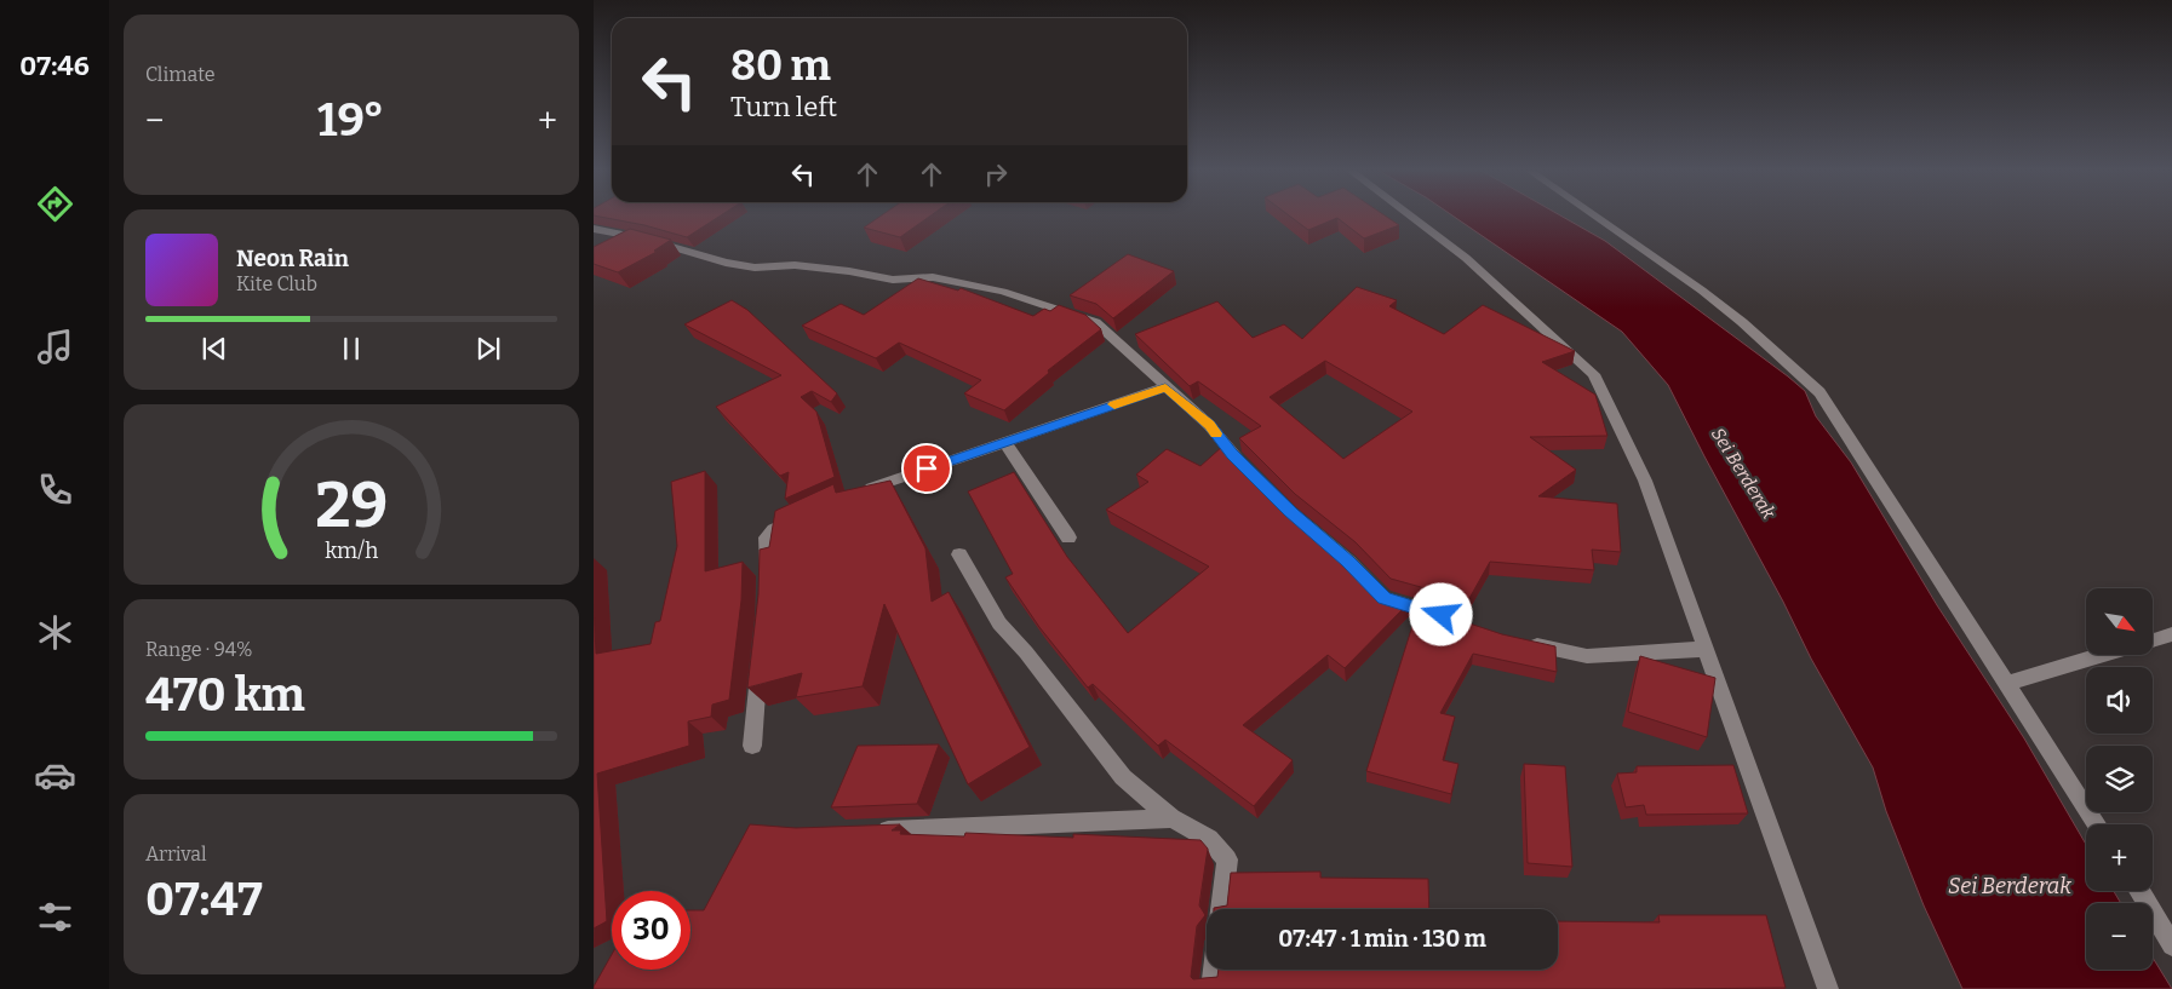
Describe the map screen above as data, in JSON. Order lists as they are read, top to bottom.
{
  "water": ["Sei Berderak"],
  "north": "bottom right",
  "page": {
    "tabs": "07:46",
    "tile": [
      "Climate",
      ["Range · 94%", "470 km"],
      ["Arrival", "07:47"]
    ],
    "turn": ["80 m", "Turn left"],
    "heat": ["−", "19°", "+"],
    "song": ["Neon Rain", "Kite Club"],
    "map_buttons": ["+", "−"],
    "limit": "30",
    "trip": "07:47 · 1 min · 130 m",
    "gauge": ["29", "km/h"]
  }
}
